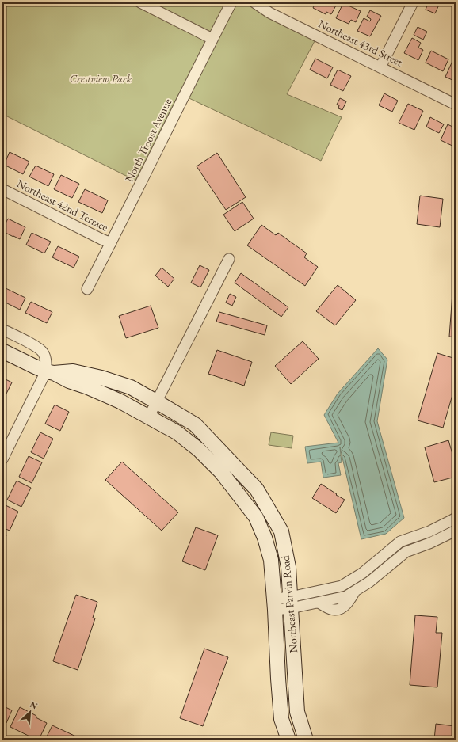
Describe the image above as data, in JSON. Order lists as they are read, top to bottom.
{
  "streets": {
    "main road": ["Northeast Parvin Road"],
    "street": ["Northeast 43rd Street", "North Troost Avenue", "Northeast 42nd Terrace"]
  },
  "crossings": [
    ["North Troost Avenue", "Northeast 42nd Terrace"]
  ],
  "parks": ["Crestview Park"],
  "north": "top right"
}
